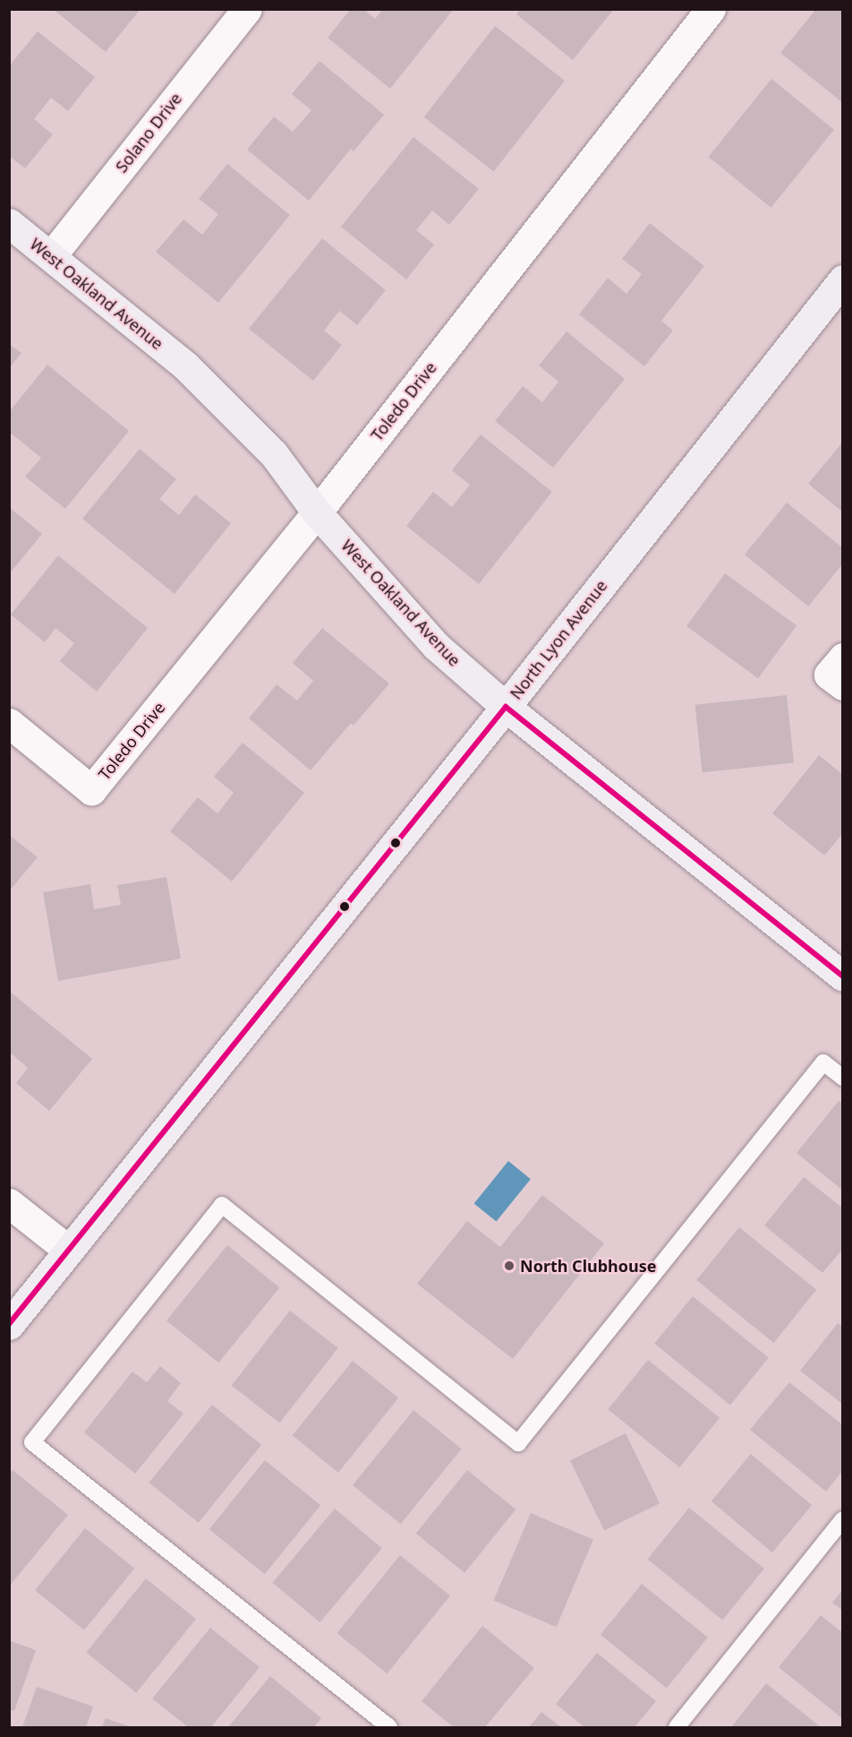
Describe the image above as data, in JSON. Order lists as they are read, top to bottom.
{
  "streets": {
    "street": [
      "Solano Drive",
      "West Oakland Avenue",
      "Toledo Drive",
      "North Lyon Avenue"
    ]
  },
  "crossings": [
    ["Solano Drive", "West Oakland Avenue"],
    ["West Oakland Avenue", "Toledo Drive"],
    ["West Oakland Avenue", "North Lyon Avenue"]
  ],
  "places": ["North Clubhouse"]
}
